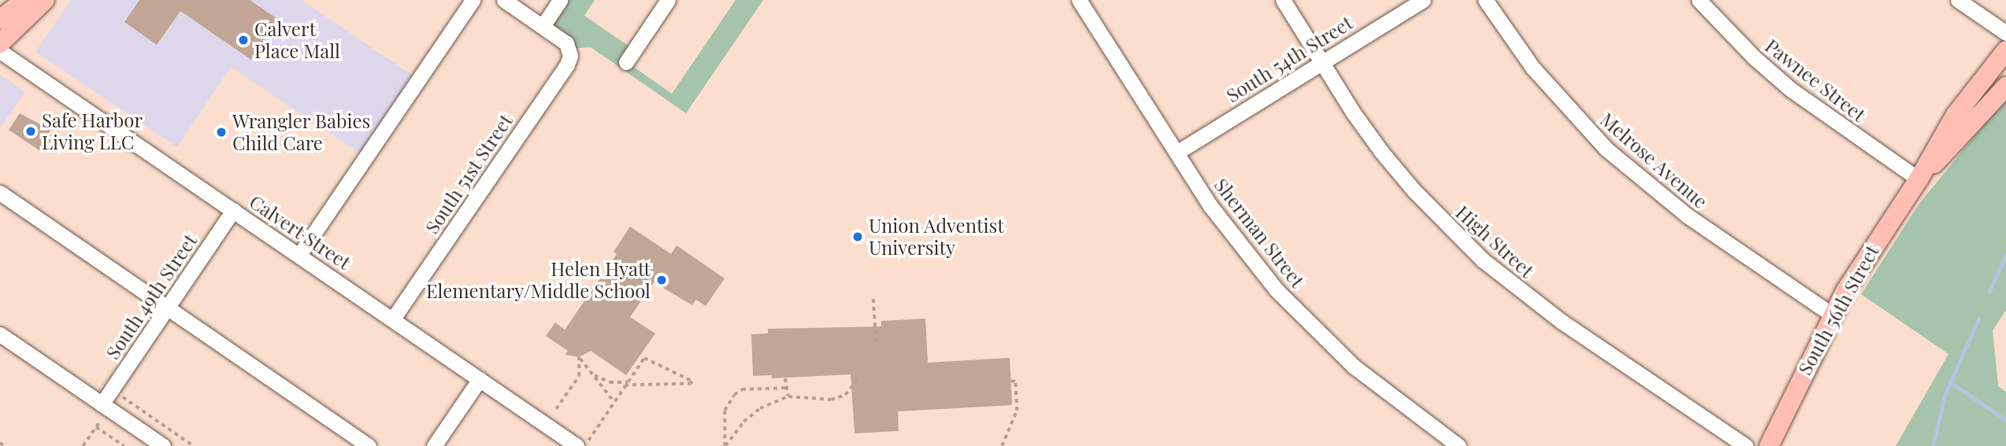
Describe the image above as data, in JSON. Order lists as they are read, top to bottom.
{
  "streets": {
    "main road": ["South 56th Street"],
    "street": [
      "South 54th Street",
      "Pawnee Street",
      "Melrose Avenue",
      "South 51st Street",
      "Calvert Street",
      "Sherman Street",
      "High Street",
      "South 49th Street"
    ]
  },
  "crossings": [
    ["South 54th Street", "Sherman Street"],
    ["South 54th Street", "High Street"],
    ["Pawnee Street", "South 56th Street"],
    ["Melrose Avenue", "South 56th Street"],
    ["South 51st Street", "Calvert Street"],
    ["Calvert Street", "South 49th Street"]
  ],
  "places": [
    "Calvert Place Mall",
    "Safe Harbor Living LLC",
    "Wrangler Babies Child Care",
    "Union Adventist University",
    "Helen Hyatt Elementary/Middle School"
  ]
}
